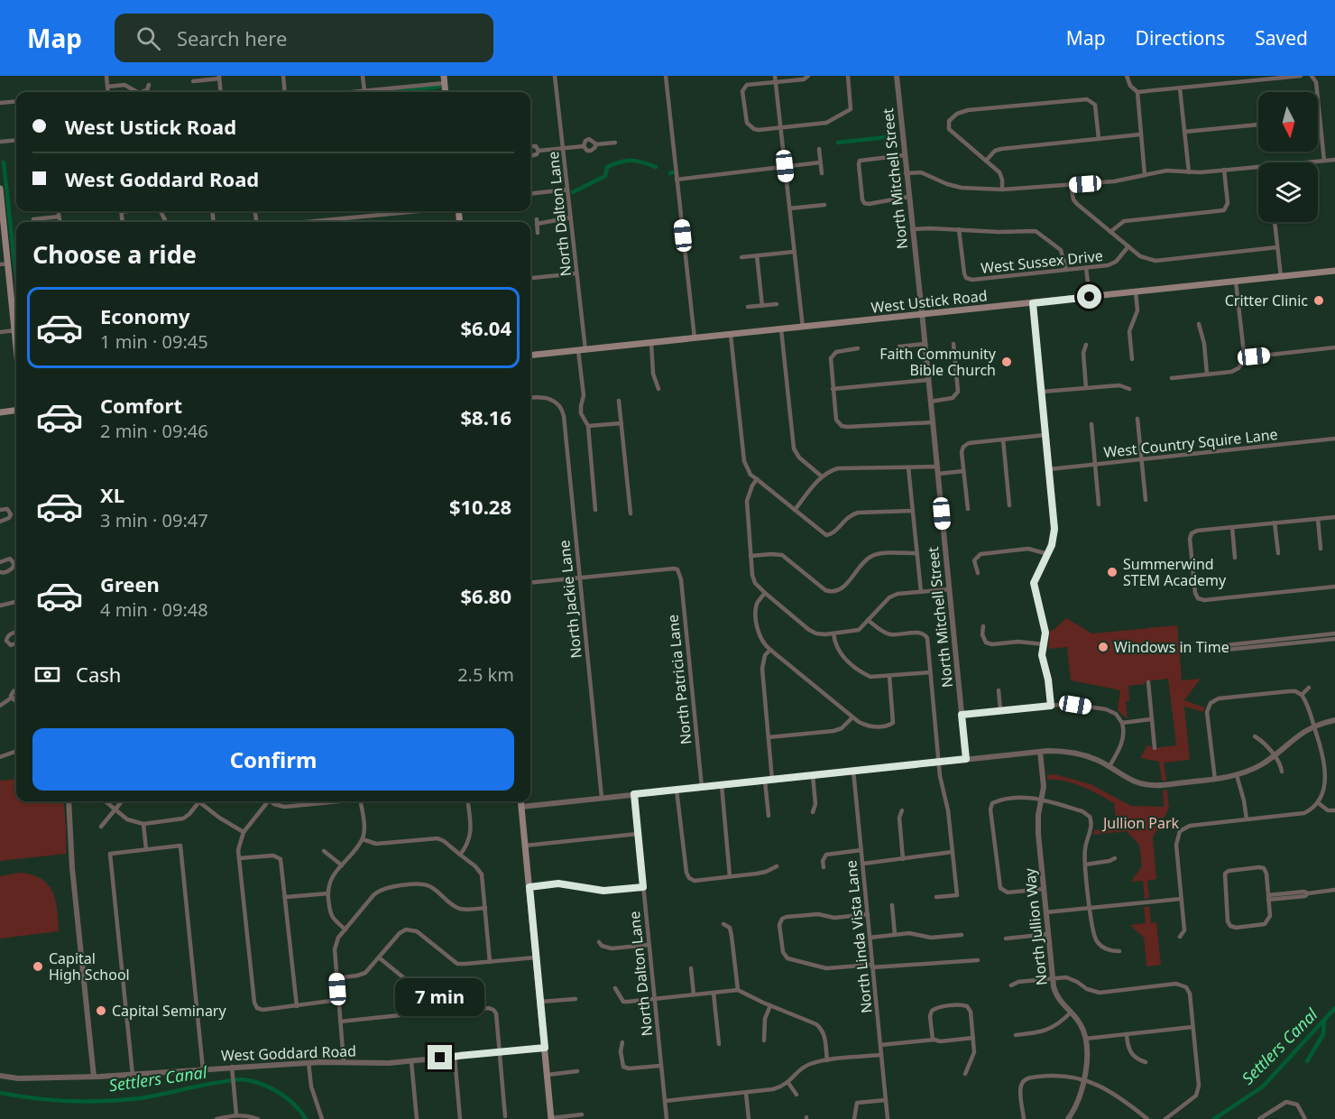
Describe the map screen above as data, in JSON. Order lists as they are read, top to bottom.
{
  "streets": {
    "main road": ["West Ustick Road"],
    "street": [
      "North Mitchell Street",
      "North Dalton Lane",
      "West Sussex Drive",
      "West Country Squire Lane",
      "North Jackie Lane",
      "North Patricia Lane",
      "North Jullion Way",
      "North Linda Vista Lane",
      "West Goddard Road"
    ]
  },
  "crossings": [
    ["North Mitchell Street", "West Ustick Road"],
    ["North Dalton Lane", "West Ustick Road"],
    ["North Jackie Lane", "North Patricia Lane"]
  ],
  "water": ["Settlers Canal"],
  "parks": ["Jullion Park"],
  "places": [
    "Critter Clinic",
    "Faith Community Bible Church",
    "Summerwind STEM Academy",
    "Windows in Time",
    "Capital High School",
    "Capital Seminary"
  ],
  "north": "bottom",
  "page": {
    "header": "Map",
    "search": "Search here",
    "nav": ["Map", "Directions", "Saved"],
    "banner": ["West Ustick Road", "West Goddard Road"],
    "heading": "Choose a ride",
    "list": [
      {
        "name": "Economy",
        "note": "1 min · 09:45",
        "value": "$6.04"
      },
      {
        "name": "Comfort",
        "note": "2 min · 09:46",
        "value": "$8.16"
      },
      {
        "name": "XL",
        "note": "3 min · 09:47",
        "value": "$10.28"
      },
      {
        "name": "Green",
        "note": "4 min · 09:48",
        "value": "$6.80"
      }
    ],
    "pay": ["Cash", "2.5 km"],
    "buttons": "Confirm",
    "bubble": "7 min"
  }
}
